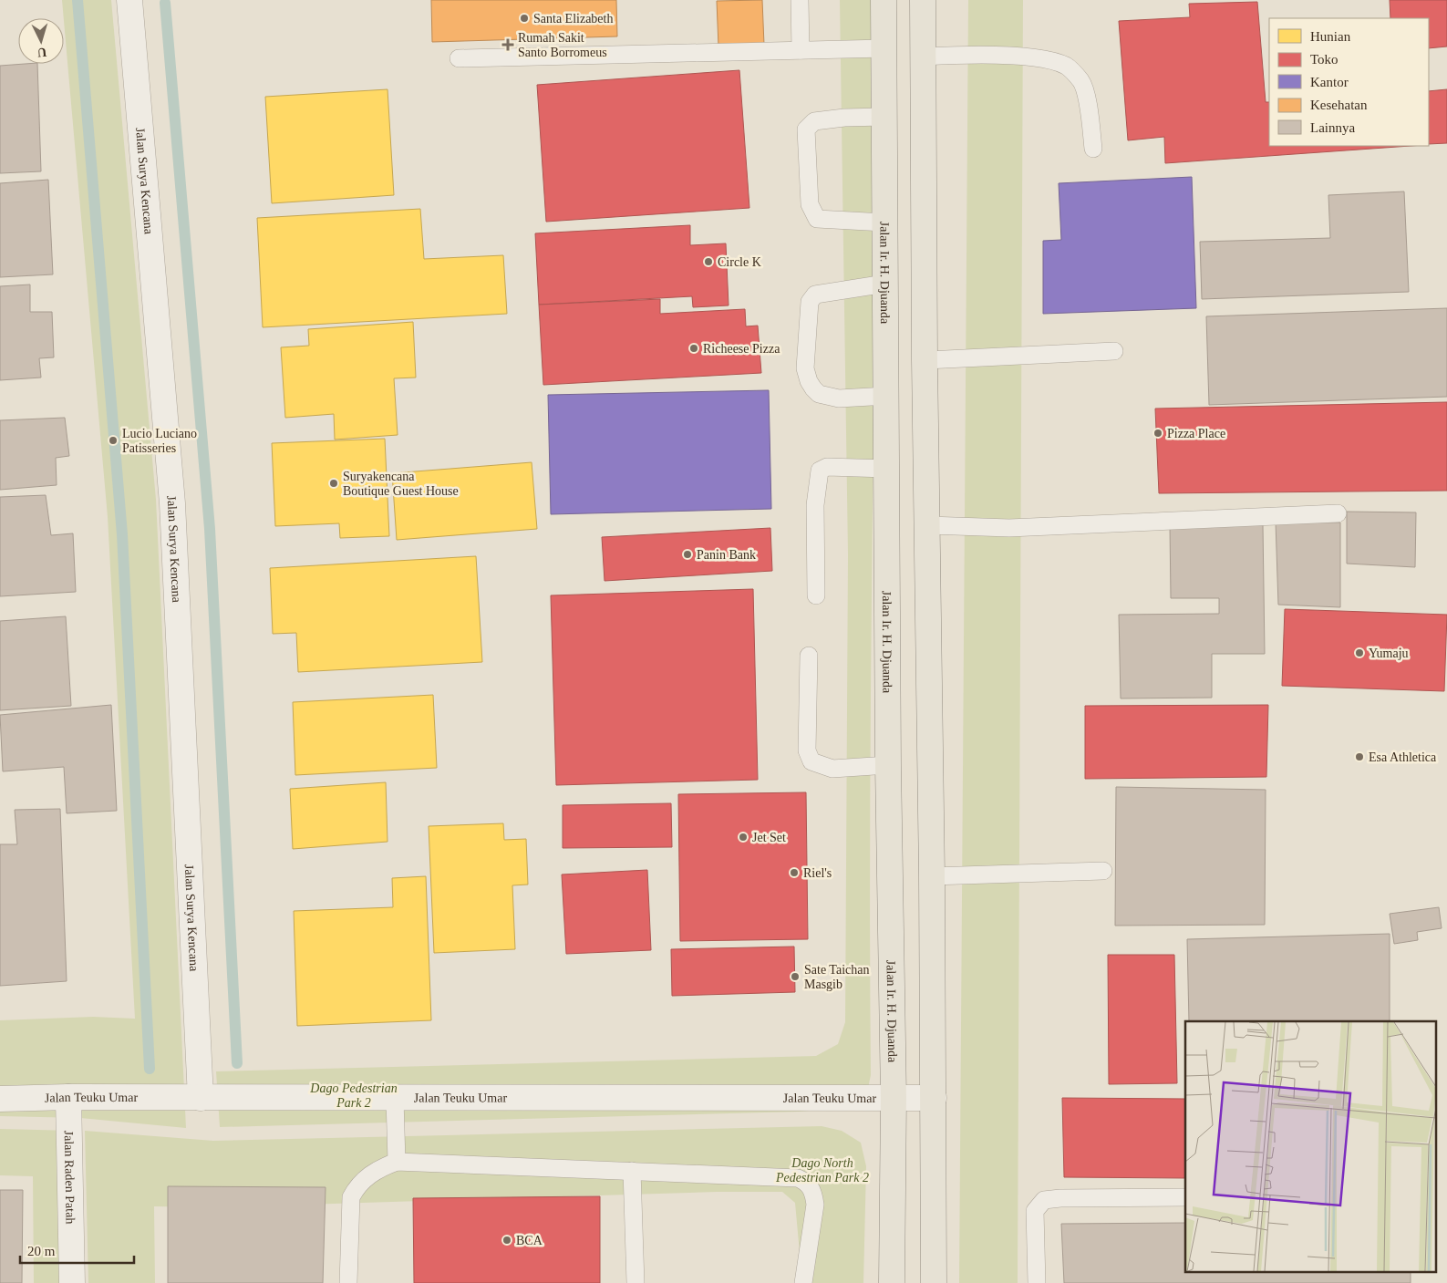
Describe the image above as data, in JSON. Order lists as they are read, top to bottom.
{
  "streets": {
    "main road": ["Jalan Ir. H. Djuanda"],
    "street": ["Jalan Surya Kencana", "Jalan Teuku Umar", "Jalan Raden Patah"]
  },
  "crossings": [
    ["Jalan Surya Kencana", "Jalan Teuku Umar"],
    ["Jalan Ir. H. Djuanda", "Jalan Teuku Umar"],
    ["Jalan Teuku Umar", "Jalan Raden Patah"]
  ],
  "parks": ["Dago Pedestrian Park 2", "Dago North Pedestrian Park 2"],
  "places": {
    "other": [
      "Santa Elizabeth",
      "Circle K",
      "Richeese Pizza",
      "Pizza Place",
      "Lucio Luciano Patisseries",
      "Suryakencana Boutique Guest House",
      "Panin Bank",
      "Yumaju",
      "Esa Athletica",
      "Jet Set",
      "Riel's",
      "Sate Taichan Masgib",
      "BCA"
    ],
    "health": ["Rumah Sakit Santo Borromeus"]
  },
  "legend": [
    "Hunian",
    "Toko",
    "Kantor",
    "Kesehatan",
    "Lainnya"
  ],
  "scale_bar": "20 m",
  "north": "bottom"
}
